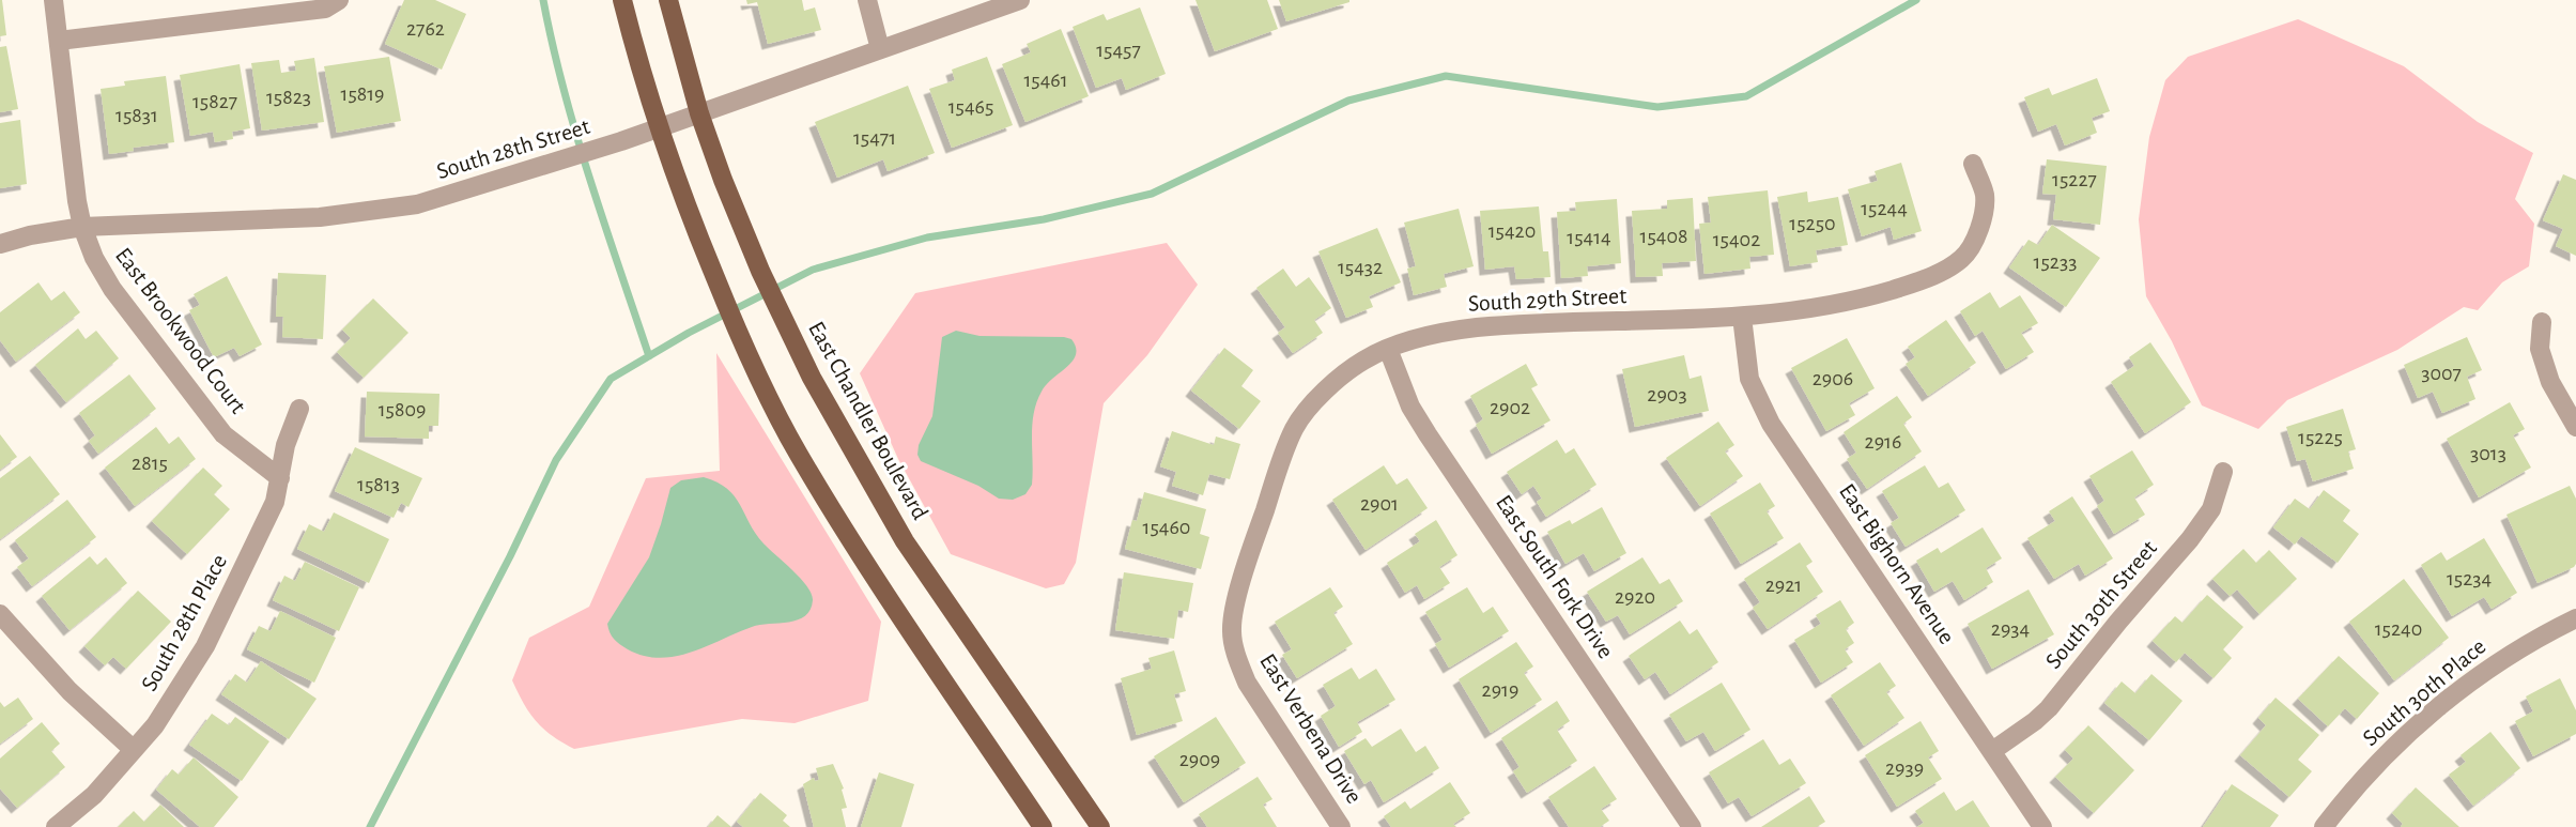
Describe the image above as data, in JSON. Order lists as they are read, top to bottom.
{
  "streets": {
    "main road": ["East Chandler Boulevard"],
    "street": [
      "South 28th Street",
      "South 29th Street",
      "East Brookwood Court",
      "East Bighorn Avenue",
      "East South Fork Drive",
      "South 30th Street",
      "South 28th Place",
      "South 30th Place",
      "East Verbena Drive"
    ]
  },
  "crossings": [
    ["South 28th Street", "East Brookwood Court"],
    ["South 28th Street", "East Chandler Boulevard"],
    ["South 29th Street", "East Bighorn Avenue"],
    ["South 29th Street", "East South Fork Drive"],
    ["South 29th Street", "East Verbena Drive"],
    ["East Brookwood Court", "South 28th Place"],
    ["East Bighorn Avenue", "South 30th Street"]
  ],
  "house_numbers": [
    "2762",
    "15457",
    "15461",
    "15819",
    "15823",
    "15827",
    "15465",
    "15831",
    "15471",
    "15227",
    "15244",
    "15250",
    "15420",
    "15408",
    "15414",
    "15402",
    "15233",
    "15432",
    "3007",
    "2906",
    "2903",
    "2902",
    "15809",
    "15225",
    "2916",
    "3013",
    "2815",
    "15813",
    "2901",
    "15460",
    "15234",
    "2921",
    "2920",
    "2934",
    "15240",
    "2919",
    "2909",
    "2939"
  ]
}
